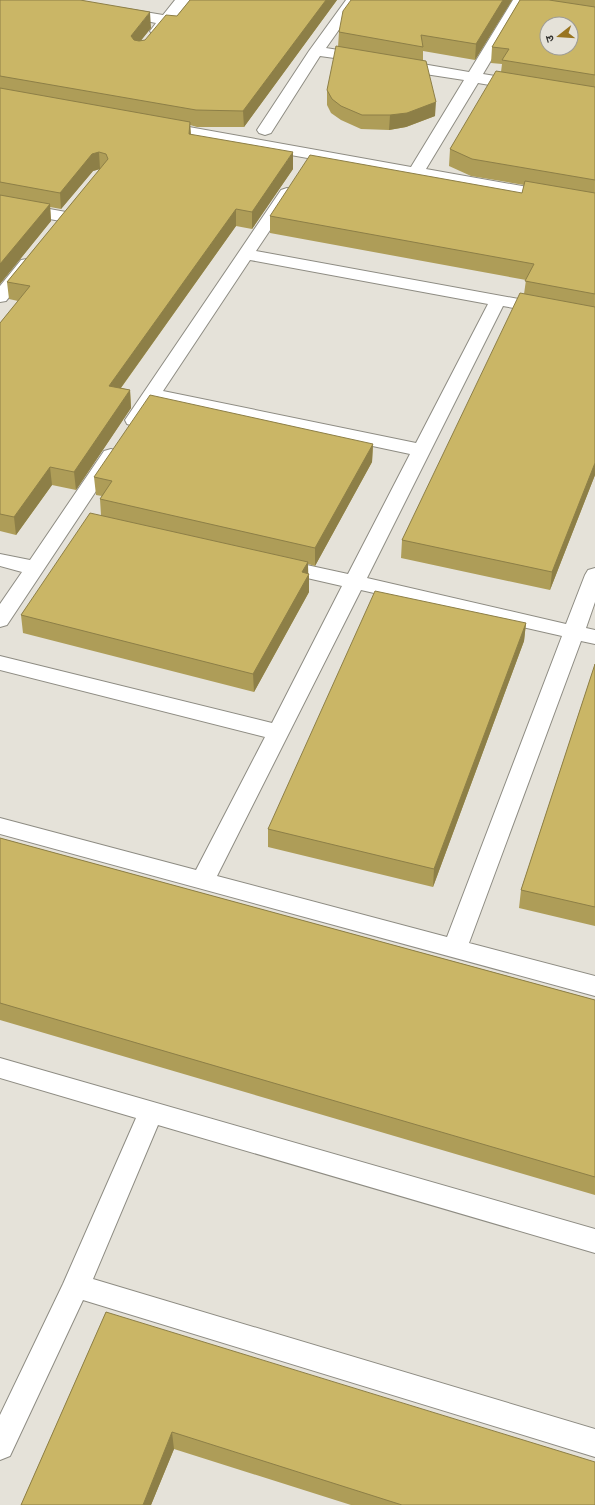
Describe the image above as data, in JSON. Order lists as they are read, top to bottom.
{
  "north": "left"
}
